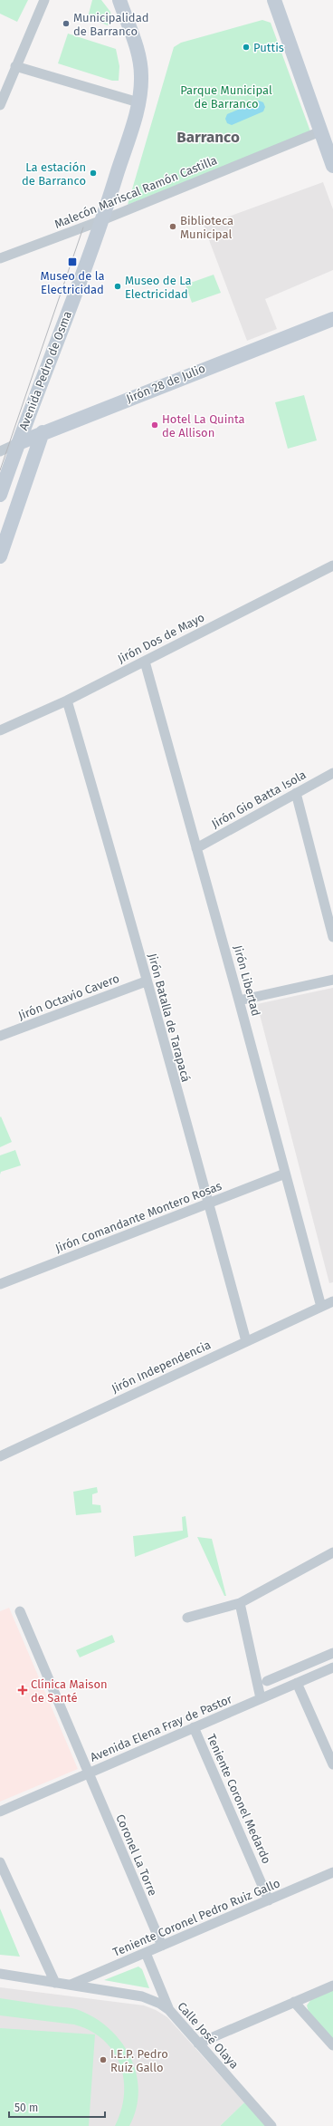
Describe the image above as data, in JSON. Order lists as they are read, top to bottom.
{
  "streets": {
    "main road": ["Avenida Pedro de Osma", "Jirón 28 de Julio"],
    "street": [
      "Malecón Mariscal Ramón Castilla",
      "Jirón Dos de Mayo",
      "Jirón Gio Batta Isola",
      "Jirón Libertad",
      "Jirón Octavio Cavero",
      "Jirón Batalla de Tarapacá",
      "Jirón Comandante Montero Rosas",
      "Jirón Independencia",
      "Avenida Elena Fray de Pastor",
      "Teniente Coronel Medardo",
      "Coronel La Torre",
      "Teniente Coronel Pedro Ruiz Gallo",
      "Calle José Olaya"
    ]
  },
  "crossings": [
    ["Malecón Mariscal Ramón Castilla", "Avenida Pedro de Osma"],
    ["Avenida Pedro de Osma", "Jirón 28 de Julio"],
    ["Jirón Dos de Mayo", "Jirón Libertad"],
    ["Jirón Dos de Mayo", "Jirón Batalla de Tarapacá"],
    ["Jirón Gio Batta Isola", "Jirón Libertad"],
    ["Jirón Libertad", "Jirón Comandante Montero Rosas"],
    ["Jirón Libertad", "Jirón Independencia"],
    ["Jirón Octavio Cavero", "Jirón Batalla de Tarapacá"],
    ["Jirón Batalla de Tarapacá", "Jirón Comandante Montero Rosas"],
    ["Jirón Batalla de Tarapacá", "Jirón Independencia"],
    ["Avenida Elena Fray de Pastor", "Teniente Coronel Medardo"],
    ["Avenida Elena Fray de Pastor", "Coronel La Torre"],
    ["Teniente Coronel Medardo", "Teniente Coronel Pedro Ruiz Gallo"],
    ["Coronel La Torre", "Teniente Coronel Pedro Ruiz Gallo"],
    ["Teniente Coronel Pedro Ruiz Gallo", "Calle José Olaya"]
  ],
  "districts": ["Barranco"],
  "parks": ["Parque Municipal de Barranco"],
  "places": {
    "other": [
      "Municipalidad de Barranco",
      "Puttis",
      "La estación de Barranco",
      "Biblioteca Municipal",
      "Museo de La Electricidad",
      "Hotel La Quinta de Allison",
      "I.E.P. Pedro Ruíz Gallo"
    ],
    "transit": ["Museo de la Electricidad"],
    "health": ["Clínica Maison de Santé"]
  },
  "scale_bar": "50 m"
}
